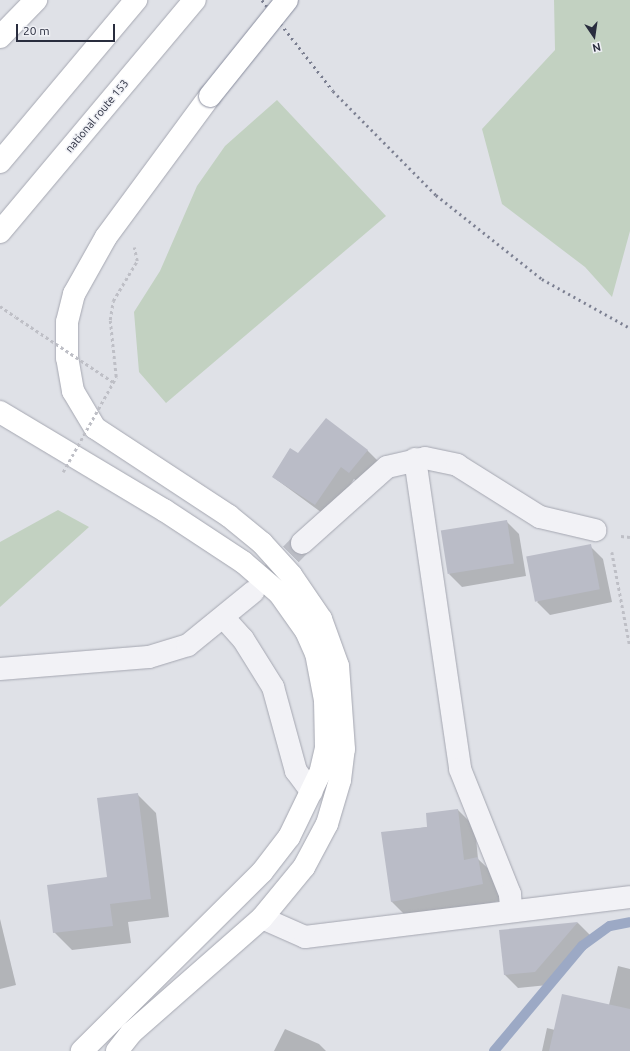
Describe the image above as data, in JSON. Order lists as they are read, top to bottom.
{
  "streets": {
    "highway": ["national route 153"]
  },
  "scale_bar": "20 m",
  "north": "bottom"
}
